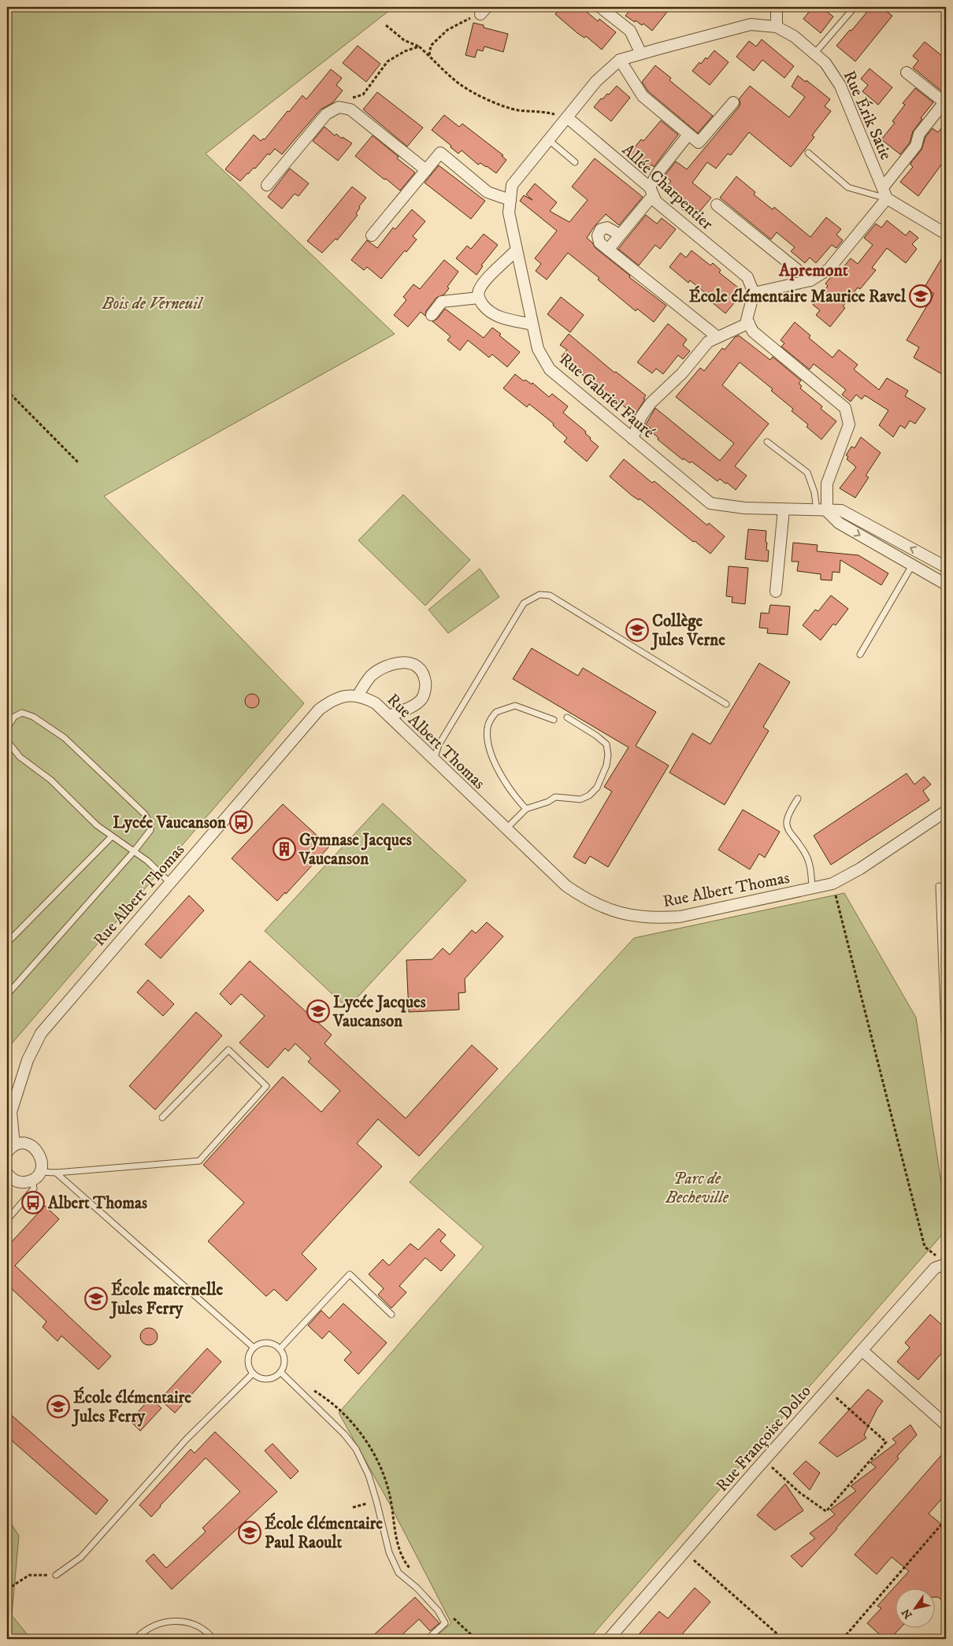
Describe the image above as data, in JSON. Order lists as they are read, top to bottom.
{
  "streets": {
    "street": [
      "Rue Érik Satie",
      "Allée Charpentier",
      "Rue Gabriel Fauré",
      "Rue Albert Thomas",
      "Rue Françoise Dolto"
    ]
  },
  "crossings": [
    ["Rue Érik Satie", "Rue Gabriel Fauré"],
    ["Allée Charpentier", "Rue Gabriel Fauré"]
  ],
  "districts": ["Apremont"],
  "parks": ["Bois de Verneuil", "Parc de Becheville"],
  "places": {
    "school or university": [
      "École élémentaire Maurice Ravel",
      "Collège Jules Verne",
      "Lycée Jacques Vaucanson",
      "École maternelle Jules Ferry",
      "École élémentaire Jules Ferry",
      "École élémentaire Paul Raoult"
    ],
    "bus stop": ["Lycée Vaucanson", "Albert Thomas"],
    "building": ["Gymnase Jacques Vaucanson"]
  },
  "north": "bottom left"
}
